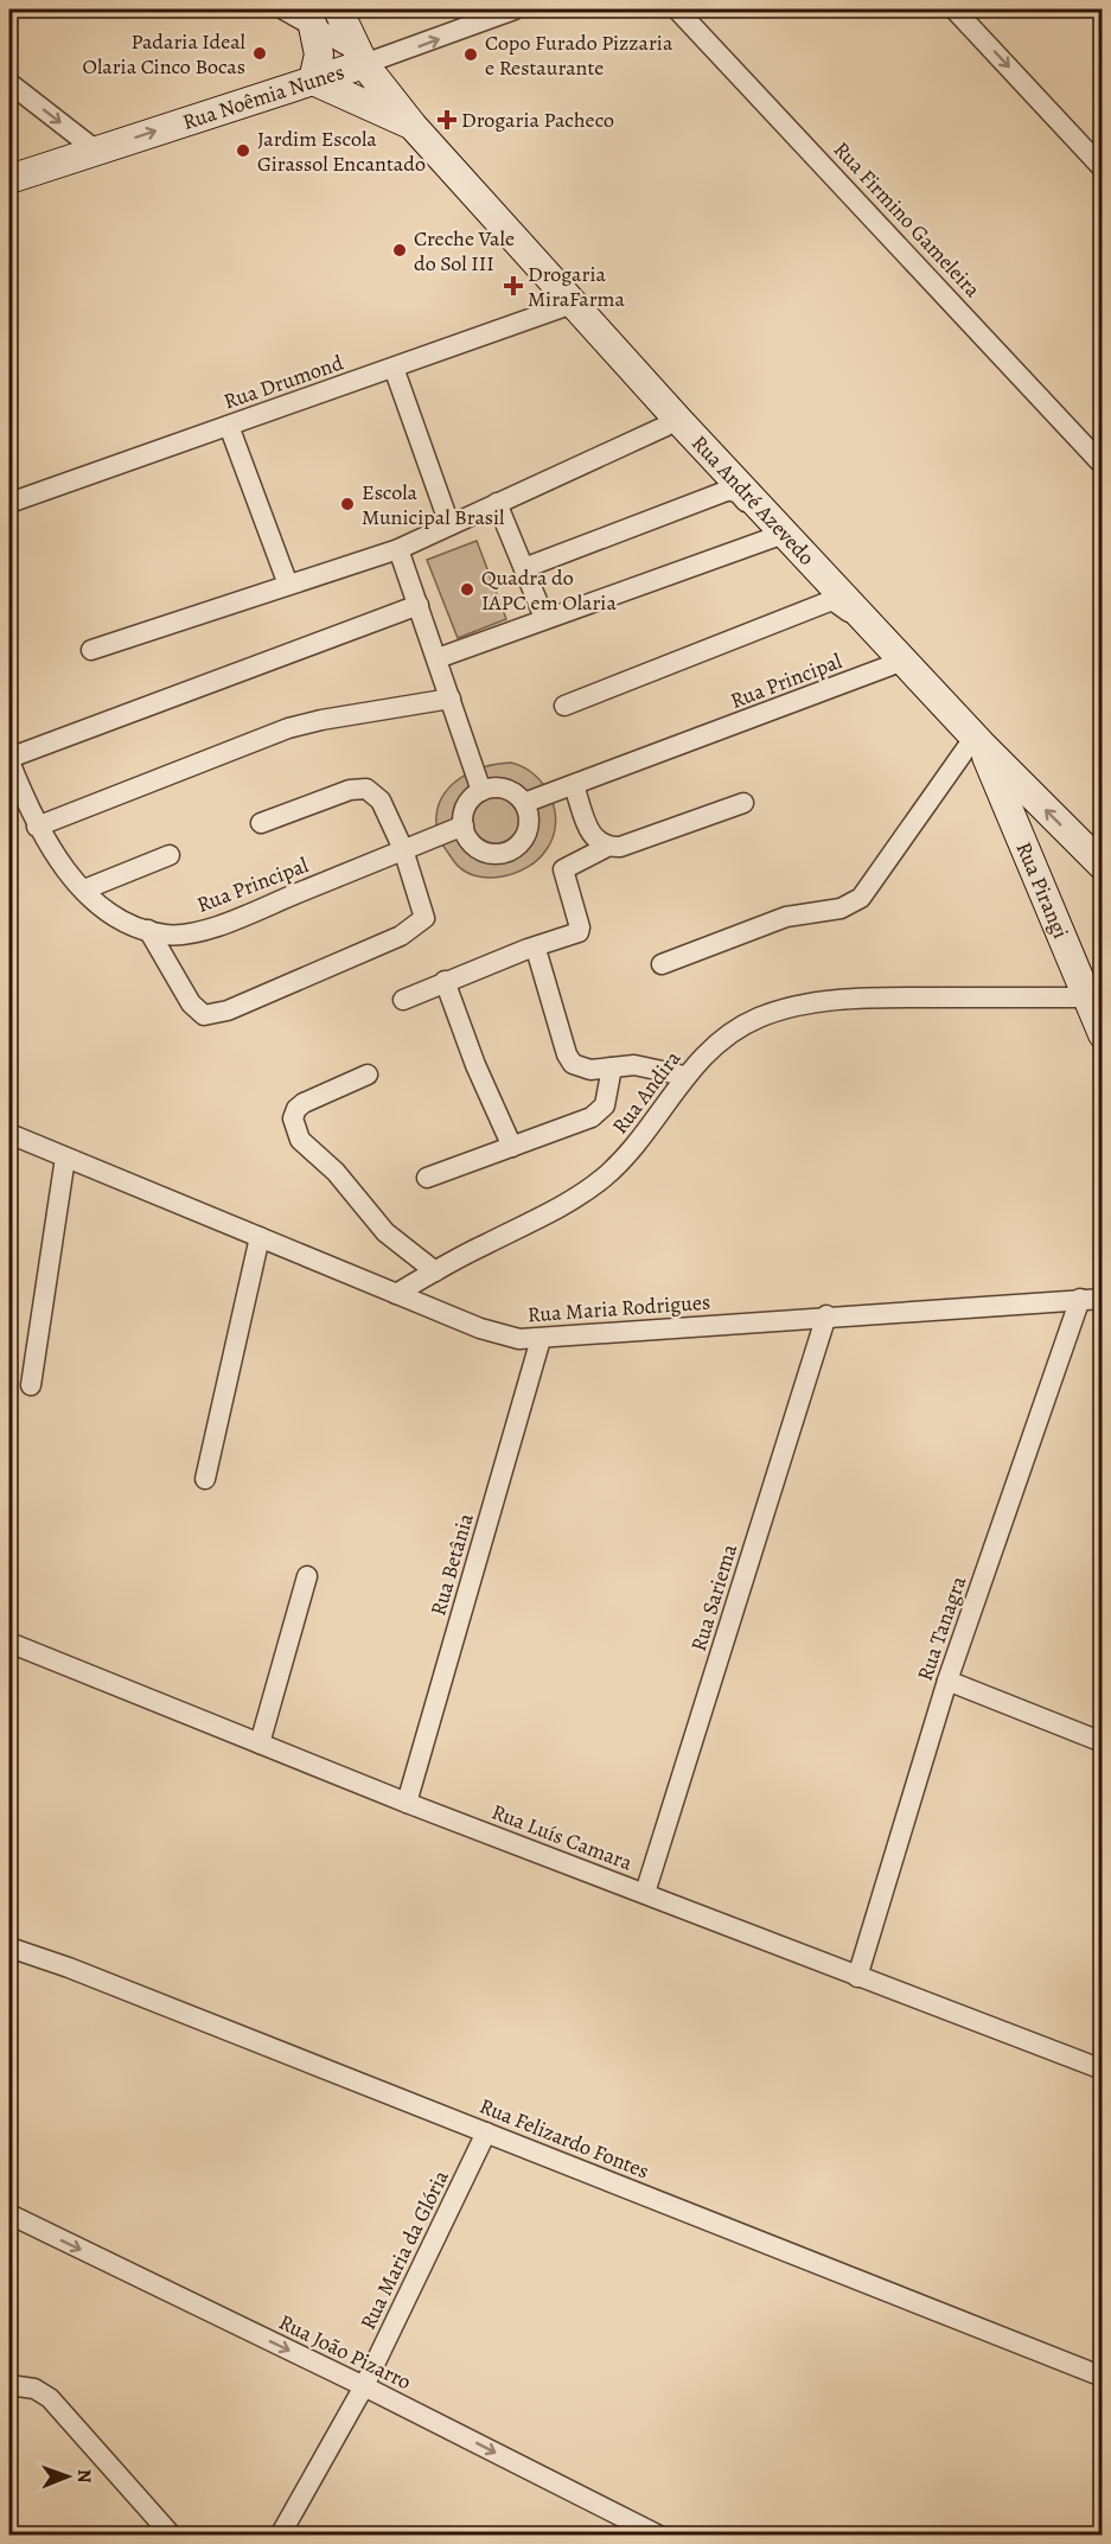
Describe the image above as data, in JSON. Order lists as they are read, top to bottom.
{
  "streets": {
    "street": [
      "Rua Noêmia Nunes",
      "Rua Firmino Gameleira",
      "Rua Drumond",
      "Rua André Azevedo",
      "Rua Principal",
      "Rua Pirangi",
      "Rua Andira",
      "Rua Maria Rodrigues",
      "Rua Betânia",
      "Rua Sariema",
      "Rua Tanagra",
      "Rua Luís Camara",
      "Rua Felizardo Fontes",
      "Rua Maria da Glória",
      "Rua João Pizarro"
    ]
  },
  "crossings": [
    ["Rua Noêmia Nunes", "Rua André Azevedo"],
    ["Rua Drumond", "Rua André Azevedo"],
    ["Rua André Azevedo", "Rua Principal"],
    ["Rua André Azevedo", "Rua Pirangi"],
    ["Rua Pirangi", "Rua Andira"],
    ["Rua Andira", "Rua Maria Rodrigues"],
    ["Rua Maria Rodrigues", "Rua Betânia"],
    ["Rua Maria Rodrigues", "Rua Sariema"],
    ["Rua Maria Rodrigues", "Rua Tanagra"],
    ["Rua Betânia", "Rua Luís Camara"],
    ["Rua Sariema", "Rua Luís Camara"],
    ["Rua Tanagra", "Rua Luís Camara"],
    ["Rua Felizardo Fontes", "Rua Maria da Glória"],
    ["Rua Maria da Glória", "Rua João Pizarro"]
  ],
  "one_way": ["Rua Noêmia Nunes", "Rua João Pizarro"],
  "places": {
    "other": [
      "Padaria Ideal Olaria Cinco Bocas",
      "Copo Furado Pizzaria e Restaurante",
      "Jardim Escola Girassol Encantado",
      "Creche Vale do Sol III",
      "Escola Municipal Brasil",
      "Quadra do IAPC em Olaria"
    ],
    "health": ["Drogaria Pacheco", "Drogaria MiraFarma"]
  },
  "north": "right"
}
